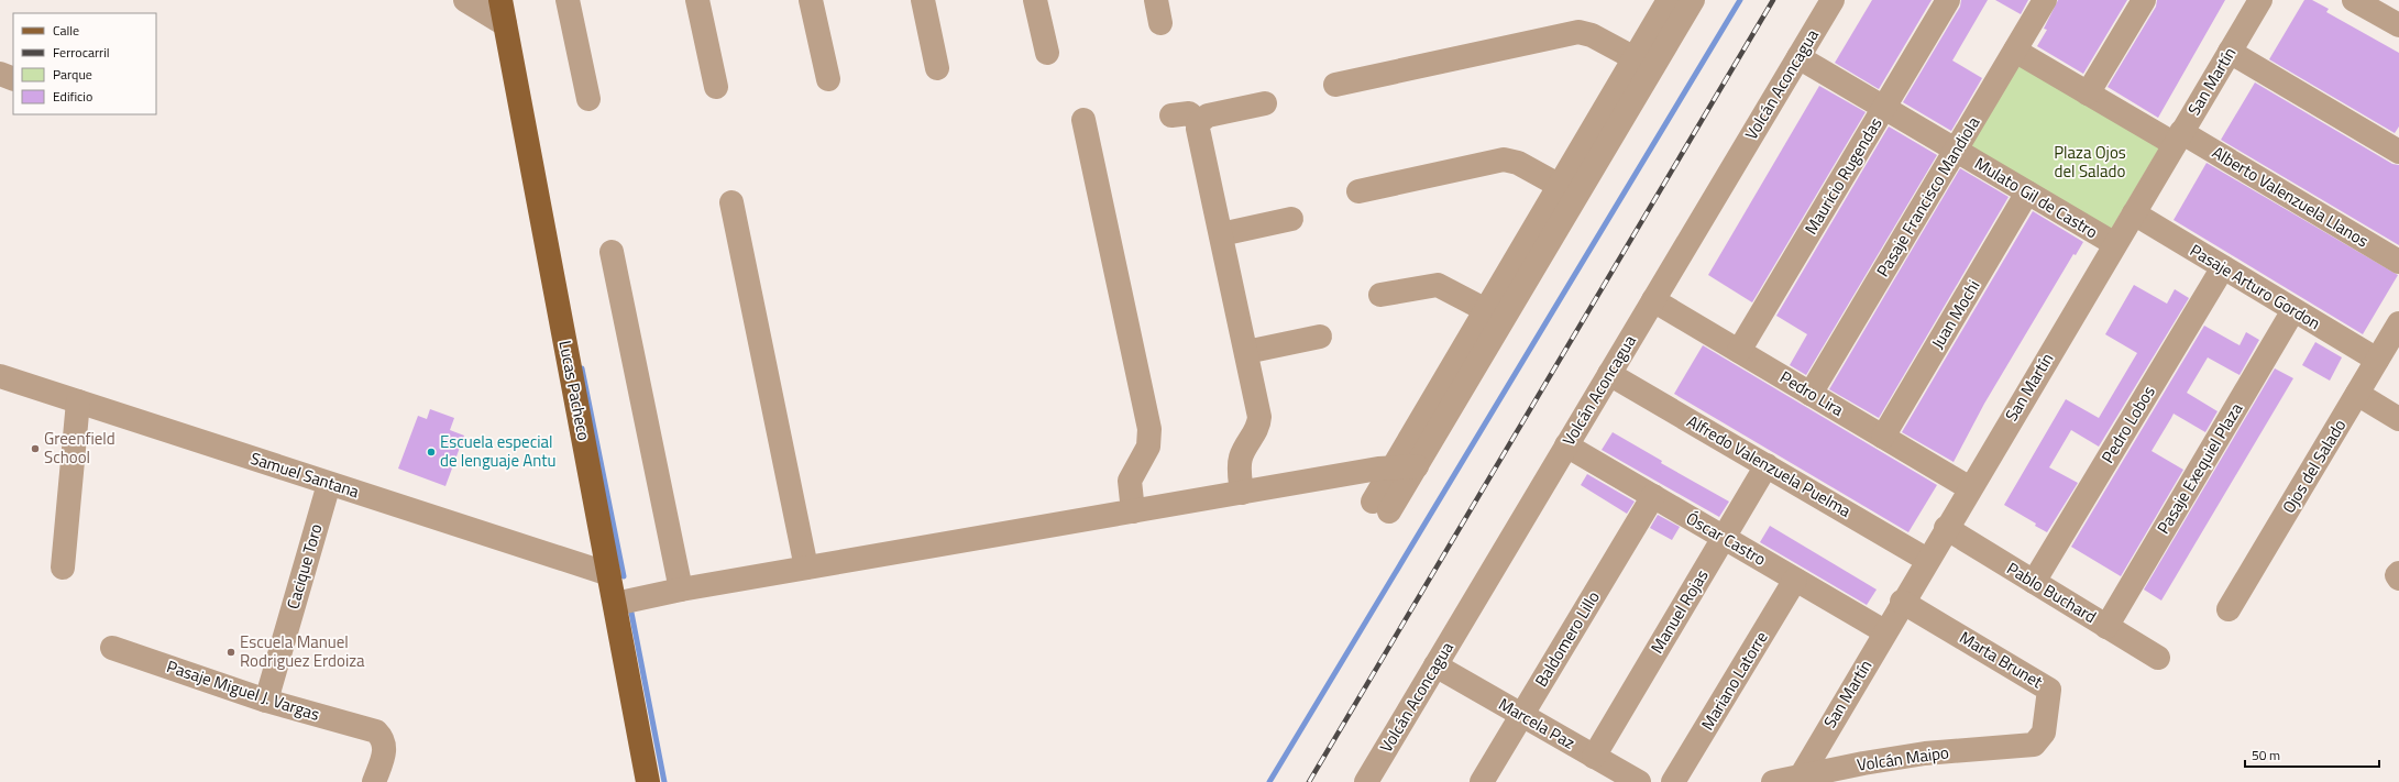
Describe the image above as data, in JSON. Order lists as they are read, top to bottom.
{
  "streets": {
    "main road": ["Lucas Pacheco"],
    "street": [
      "San Martín",
      "Volcán Aconcagua",
      "Mauricio Rugendas",
      "Pasaje Francisco Mandiola",
      "Alberto Valenzuela Llanos",
      "Mulato Gil de Castro",
      "Pasaje Arturo Gordon",
      "Juan Mochi",
      "Pedro Lira",
      "Pedro Lobos",
      "Alfredo Valenzuela Puelma",
      "Ojos del Salado",
      "Pasaje Exequiel Plaza",
      "Samuel Santana",
      "Óscar Castro",
      "Cacique Toro",
      "Pablo Buchard",
      "Manuel Rojas",
      "Baldomero Lillo",
      "Marta Brunet",
      "Mariano Latorre",
      "Pasaje Miguel J. Vargas",
      "Marcela Paz",
      "Volcán Maipo"
    ]
  },
  "crossings": [
    ["San Martín", "Alberto Valenzuela Llanos"],
    ["San Martín", "Mulato Gil de Castro"],
    ["San Martín", "Pasaje Arturo Gordon"],
    ["San Martín", "Pedro Lira"],
    ["San Martín", "Alfredo Valenzuela Puelma"],
    ["San Martín", "Óscar Castro"],
    ["San Martín", "Pablo Buchard"],
    ["San Martín", "Marta Brunet"],
    ["San Martín", "Volcán Maipo"],
    ["Volcán Aconcagua", "Mulato Gil de Castro"],
    ["Volcán Aconcagua", "Pedro Lira"],
    ["Volcán Aconcagua", "Alfredo Valenzuela Puelma"],
    ["Volcán Aconcagua", "Óscar Castro"],
    ["Volcán Aconcagua", "Marcela Paz"],
    ["Mauricio Rugendas", "Mulato Gil de Castro"],
    ["Mauricio Rugendas", "Pedro Lira"],
    ["Pasaje Francisco Mandiola", "Alberto Valenzuela Llanos"],
    ["Pasaje Francisco Mandiola", "Mulato Gil de Castro"],
    ["Pasaje Francisco Mandiola", "Pedro Lira"],
    ["Mulato Gil de Castro", "Juan Mochi"],
    ["Pasaje Arturo Gordon", "Pedro Lobos"],
    ["Pasaje Arturo Gordon", "Ojos del Salado"],
    ["Pasaje Arturo Gordon", "Pasaje Exequiel Plaza"],
    ["Juan Mochi", "Pedro Lira"],
    ["Lucas Pacheco", "Samuel Santana"],
    ["Pedro Lobos", "Pablo Buchard"],
    ["Alfredo Valenzuela Puelma", "Manuel Rojas"],
    ["Pasaje Exequiel Plaza", "Pablo Buchard"],
    ["Samuel Santana", "Cacique Toro"],
    ["Óscar Castro", "Manuel Rojas"],
    ["Óscar Castro", "Baldomero Lillo"],
    ["Óscar Castro", "Mariano Latorre"],
    ["Cacique Toro", "Pasaje Miguel J. Vargas"],
    ["Manuel Rojas", "Marcela Paz"],
    ["Baldomero Lillo", "Marcela Paz"],
    ["Marta Brunet", "Volcán Maipo"]
  ],
  "parks": ["Plaza Ojos del Salado"],
  "places": ["Greenfield School", "Escuela especial de lenguaje Antu", "Escuela Manuel Rodriguez Erdoiza"],
  "legend": [
    "Calle",
    "Ferrocarril",
    "Parque",
    "Edificio"
  ],
  "scale_bar": "50 m"
}
